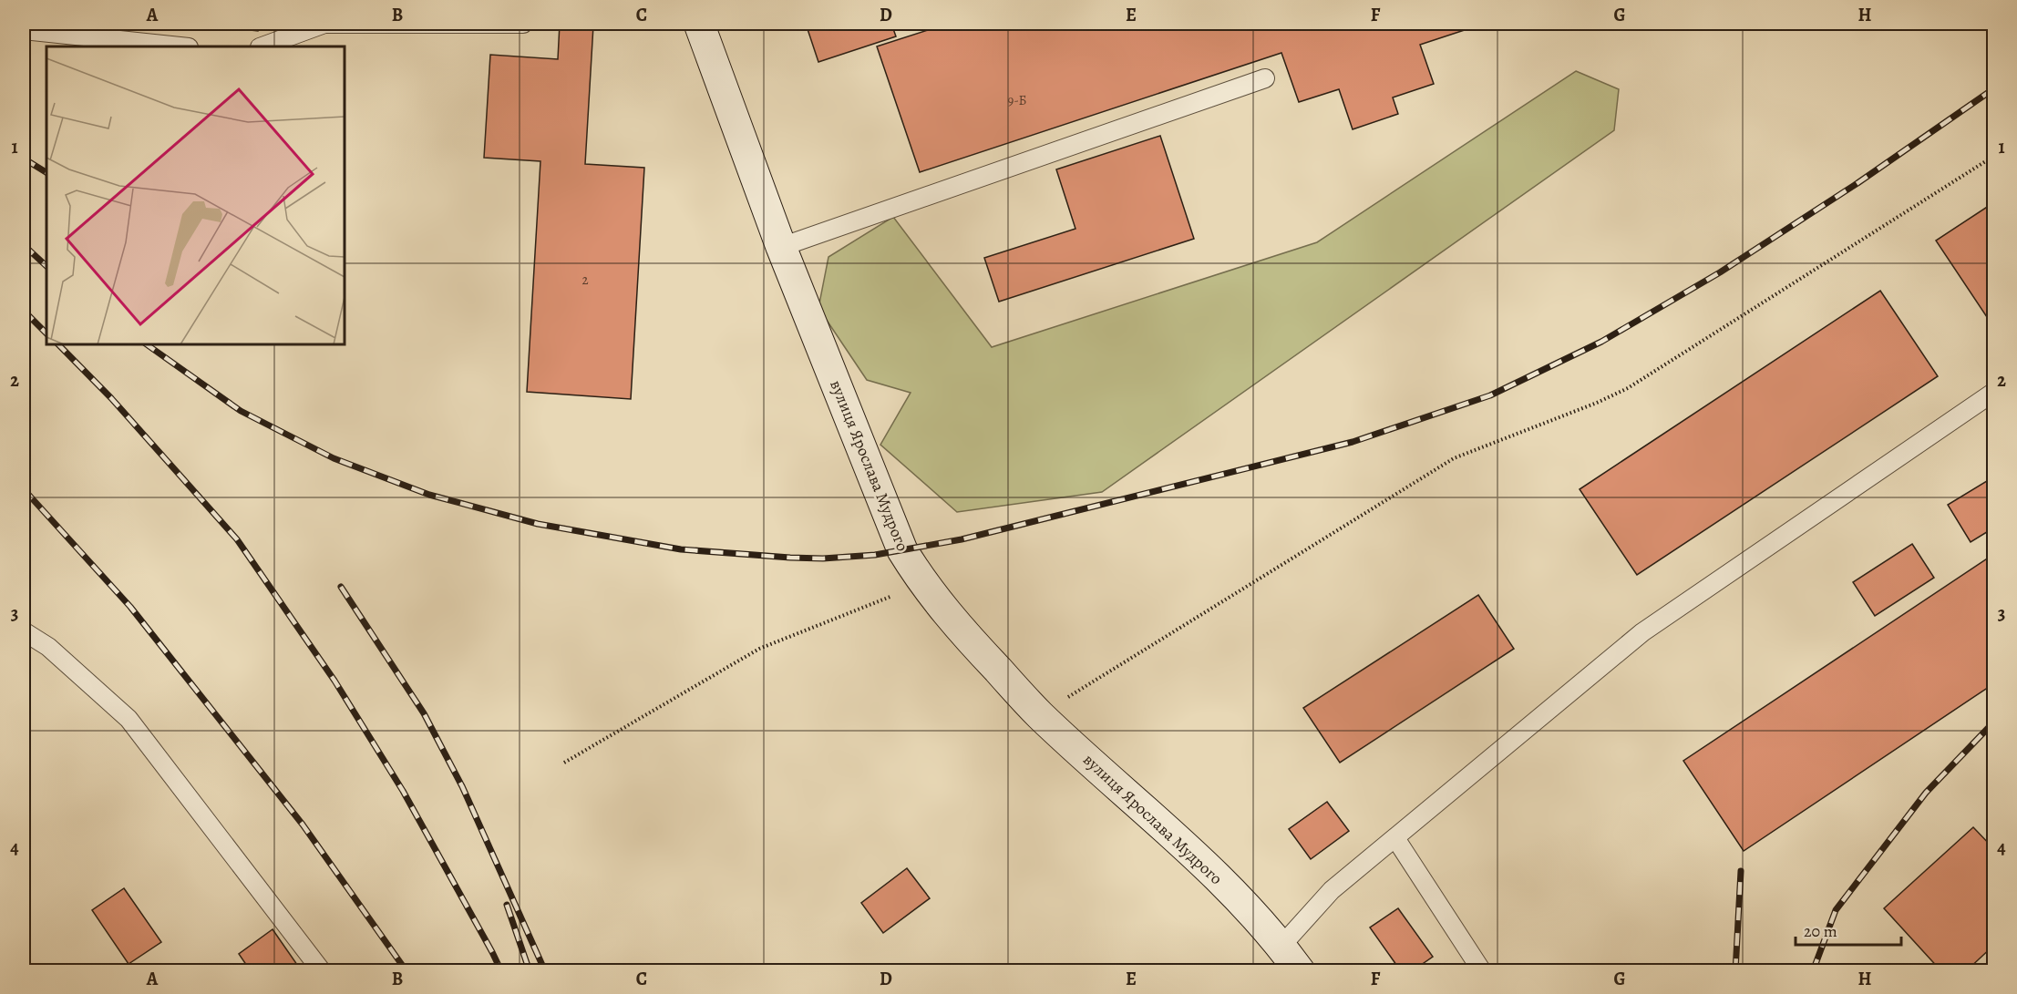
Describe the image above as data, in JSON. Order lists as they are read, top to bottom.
{
  "streets": {
    "street": ["вулиця Ярослава Мудрого"]
  },
  "house_numbers": ["9-Б", "2"],
  "scale_bar": "20 m",
  "grid": {
    "columns": [
      "A",
      "B",
      "C",
      "D",
      "E",
      "F",
      "G",
      "H"
    ],
    "rows": [
      "1",
      "2",
      "3",
      "4"
    ]
  }
}
